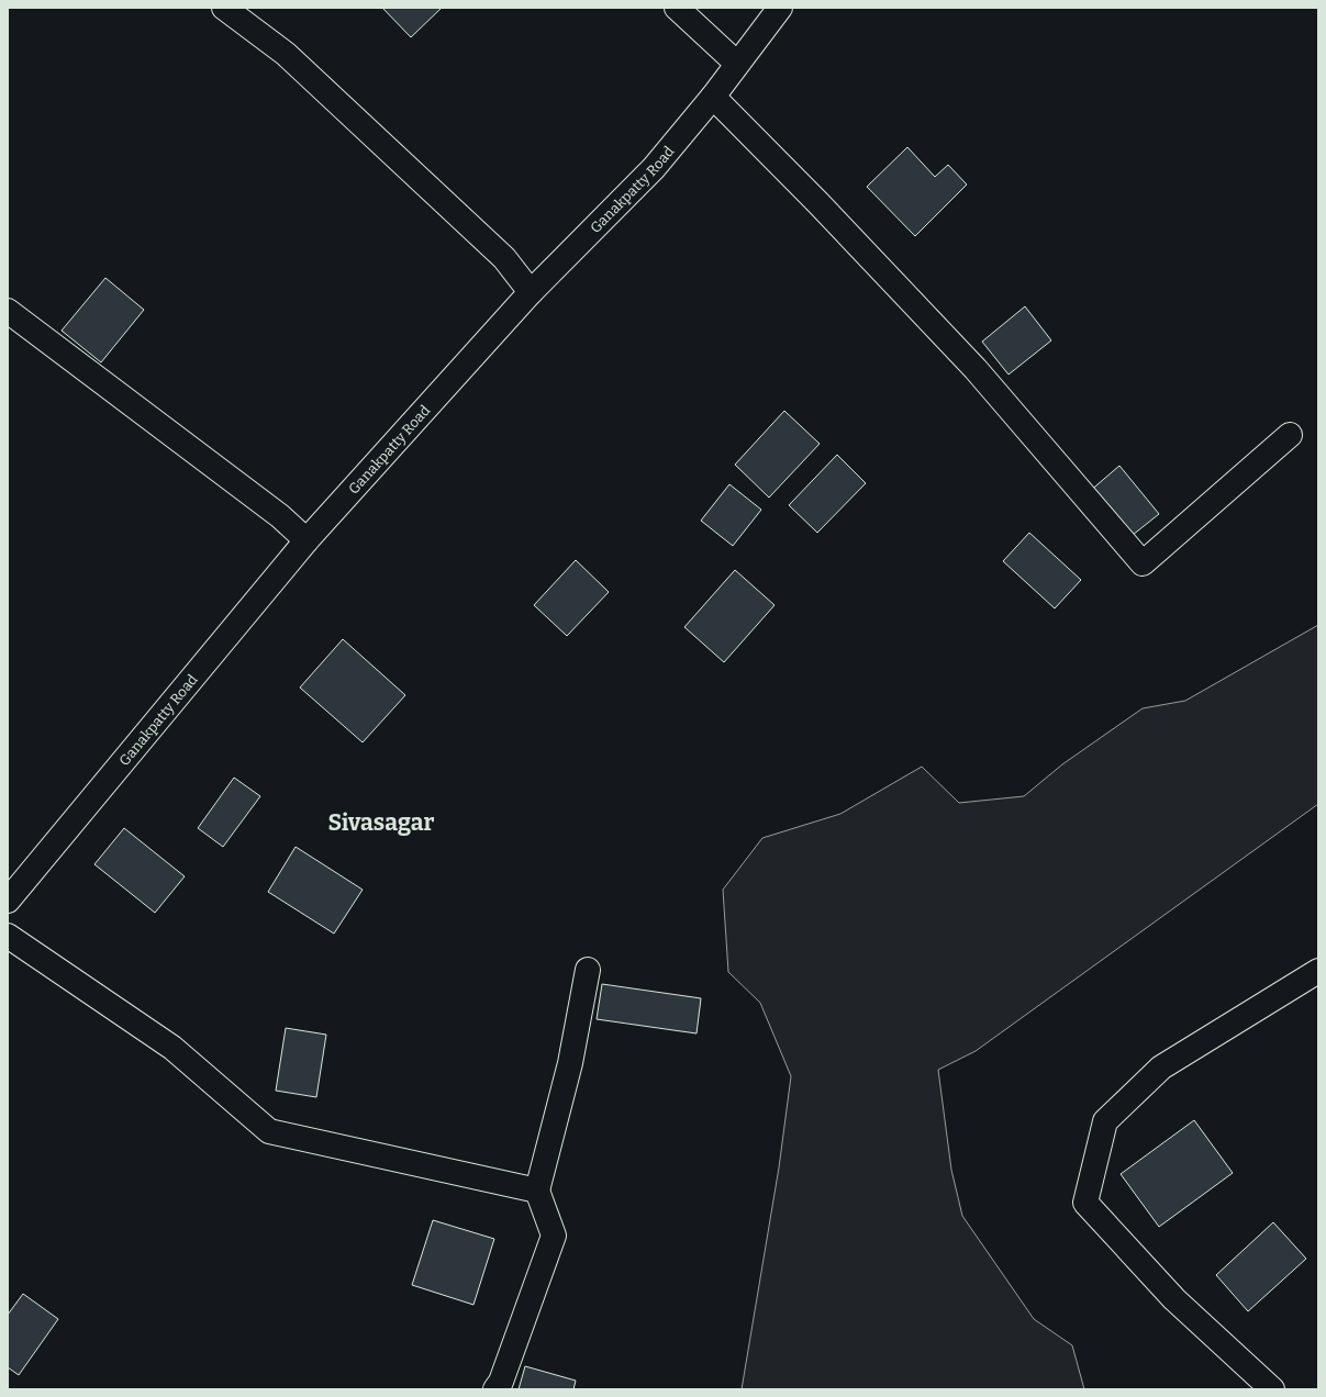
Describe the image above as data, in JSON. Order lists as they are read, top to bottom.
{
  "streets": {
    "street": ["Ganakpatty Road"]
  },
  "districts": ["Sivasagar"]
}
